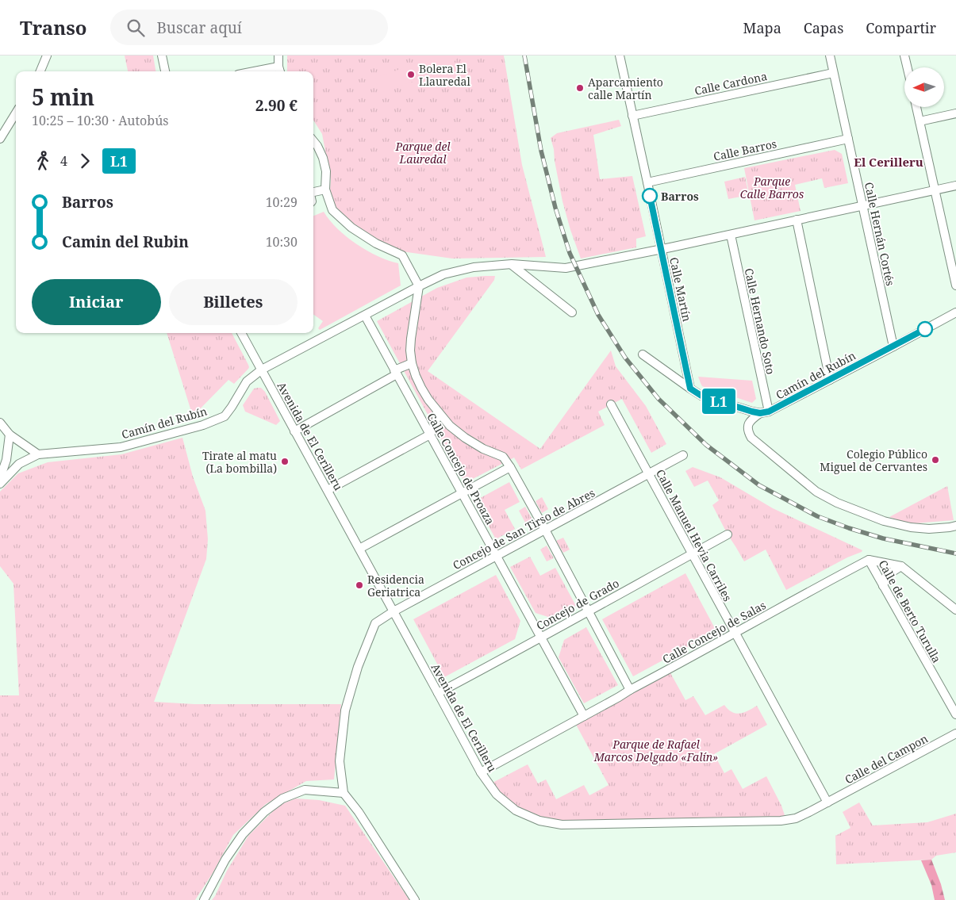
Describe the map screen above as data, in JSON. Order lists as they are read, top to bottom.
{
  "streets": {
    "street": [
      "Calle Cardona",
      "Calle Barros",
      "Calle Hernán Cortés",
      "Calle Martín",
      "Calle Hernando Soto",
      "Camín del Rubín",
      "Avenida de El Cerilleru",
      "Calle Concejo de Proaza",
      "Concejo de San Tirso de Abres",
      "Calle Manuel Hevia Carriles",
      "Concejo de Grado",
      "Calle de Berto Turulla",
      "Calle Concejo de Salas",
      "Calle del Campon"
    ]
  },
  "crossings": [
    ["Calle Cardona", "Calle Hernán Cortés"],
    ["Calle Cardona", "Calle Martín"],
    ["Calle Barros", "Calle Hernán Cortés"],
    ["Calle Barros", "Calle Martín"],
    ["Calle Hernán Cortés", "Camín del Rubín"],
    ["Calle Martín", "Camín del Rubín"],
    ["Calle Hernando Soto", "Camín del Rubín"],
    ["Camín del Rubín", "Avenida de El Cerilleru"],
    ["Camín del Rubín", "Calle Concejo de Proaza"],
    ["Avenida de El Cerilleru", "Concejo de San Tirso de Abres"],
    ["Avenida de El Cerilleru", "Calle Manuel Hevia Carriles"],
    ["Avenida de El Cerilleru", "Concejo de Grado"],
    ["Avenida de El Cerilleru", "Calle Concejo de Salas"],
    ["Avenida de El Cerilleru", "Calle del Campon"],
    ["Calle Concejo de Proaza", "Concejo de San Tirso de Abres"],
    ["Calle Concejo de Proaza", "Concejo de Grado"],
    ["Calle Concejo de Proaza", "Calle Concejo de Salas"],
    ["Concejo de San Tirso de Abres", "Calle Manuel Hevia Carriles"],
    ["Calle Manuel Hevia Carriles", "Concejo de Grado"],
    ["Calle Manuel Hevia Carriles", "Calle Concejo de Salas"],
    ["Calle Manuel Hevia Carriles", "Calle del Campon"],
    ["Calle de Berto Turulla", "Calle Concejo de Salas"]
  ],
  "districts": ["El Cerilleru"],
  "parks": ["Parque del Lauredal", "Parque Calle Barros", "Parque de Rafael Marcos Delgado «Falín»"],
  "places": [
    "Bolera El Llauredal",
    "Aparcamiento calle Martín",
    "Barros",
    "Colegio Público Miguel de Cervantes",
    "Tirate al matu (La bombilla)",
    "Residencia Geriatrica"
  ],
  "lines": ["bus line L1"],
  "north": "left",
  "page": {
    "header": "Transo",
    "search": "Buscar aquí",
    "nav": ["Mapa", "Capas", "Compartir"],
    "on_map": "L1",
    "heading": ["5 min", "10:25 – 10:30 · Autobús", "2.90 €"],
    "legs": ["4", "L1"],
    "list": [
      {
        "name": "Barros",
        "value": "10:29"
      },
      {
        "name": "Camin del Rubin",
        "value": "10:30"
      }
    ],
    "buttons": ["Iniciar", "Billetes"]
  }
}
